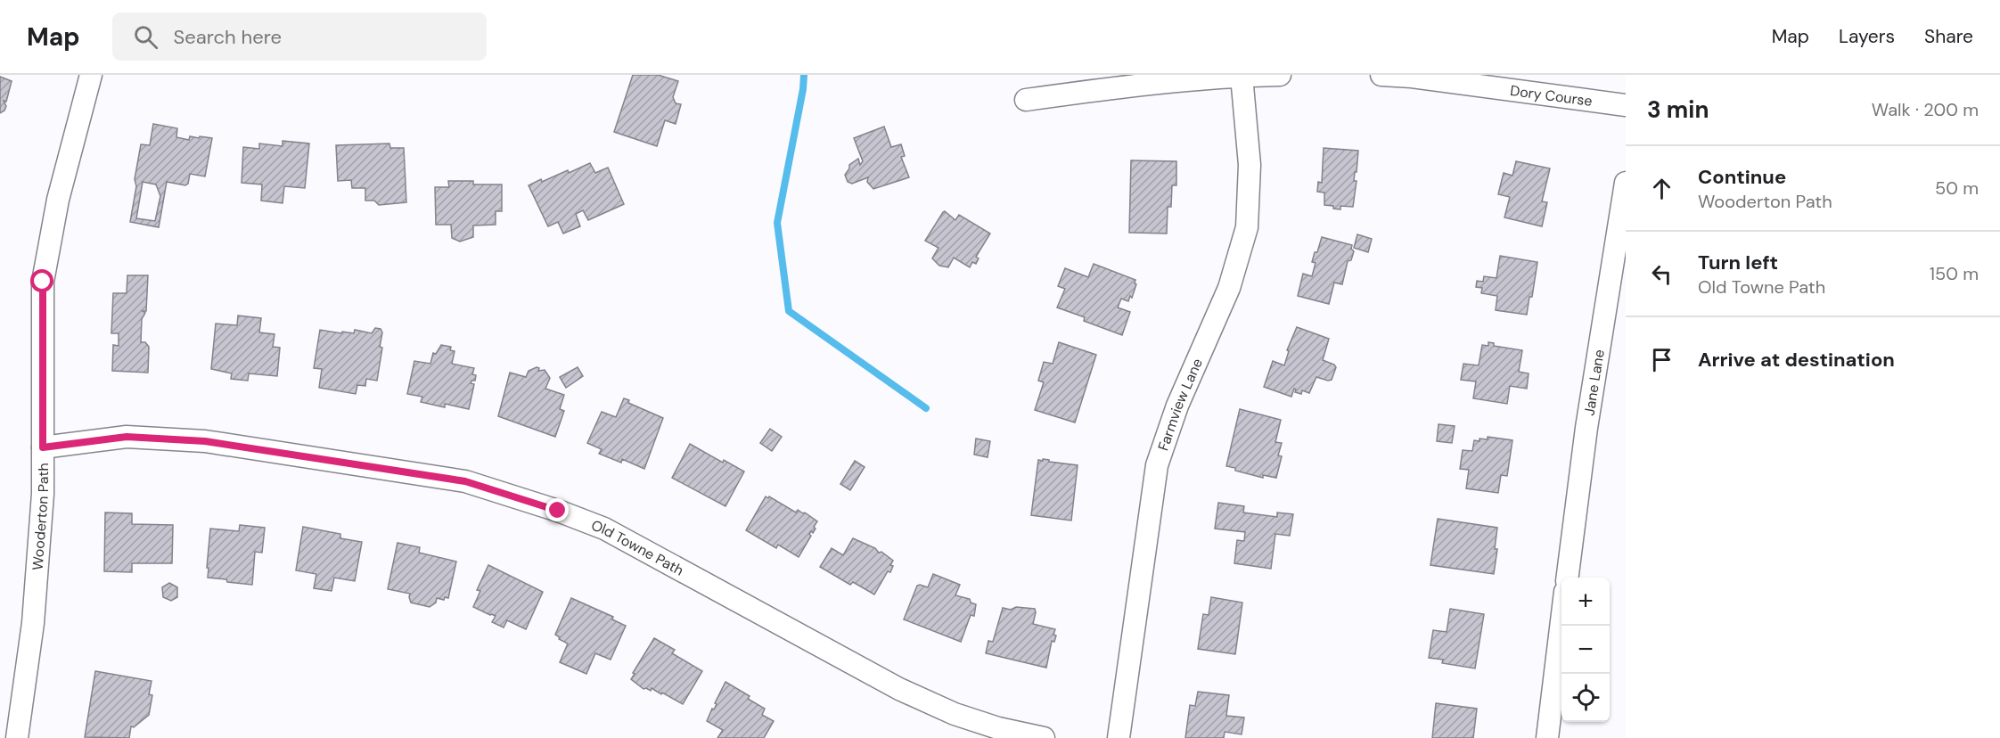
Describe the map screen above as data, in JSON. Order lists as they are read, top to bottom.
{
  "streets": {
    "street": [
      "Dory Course",
      "Jane Lane",
      "Farmview Lane",
      "Wooderton Path",
      "Old Towne Path"
    ]
  },
  "crossings": [
    ["Wooderton Path", "Old Towne Path"]
  ],
  "page": {
    "header": "Map",
    "search": "Search here",
    "nav": ["Map", "Layers", "Share"],
    "heading": ["3 min", "Walk · 200 m"],
    "list": [
      ["Continue", "Wooderton Path", "50 m"],
      ["Turn left", "Old Towne Path", "150 m"],
      "Arrive at destination"
    ],
    "map_buttons": ["+", "−"]
  }
}
